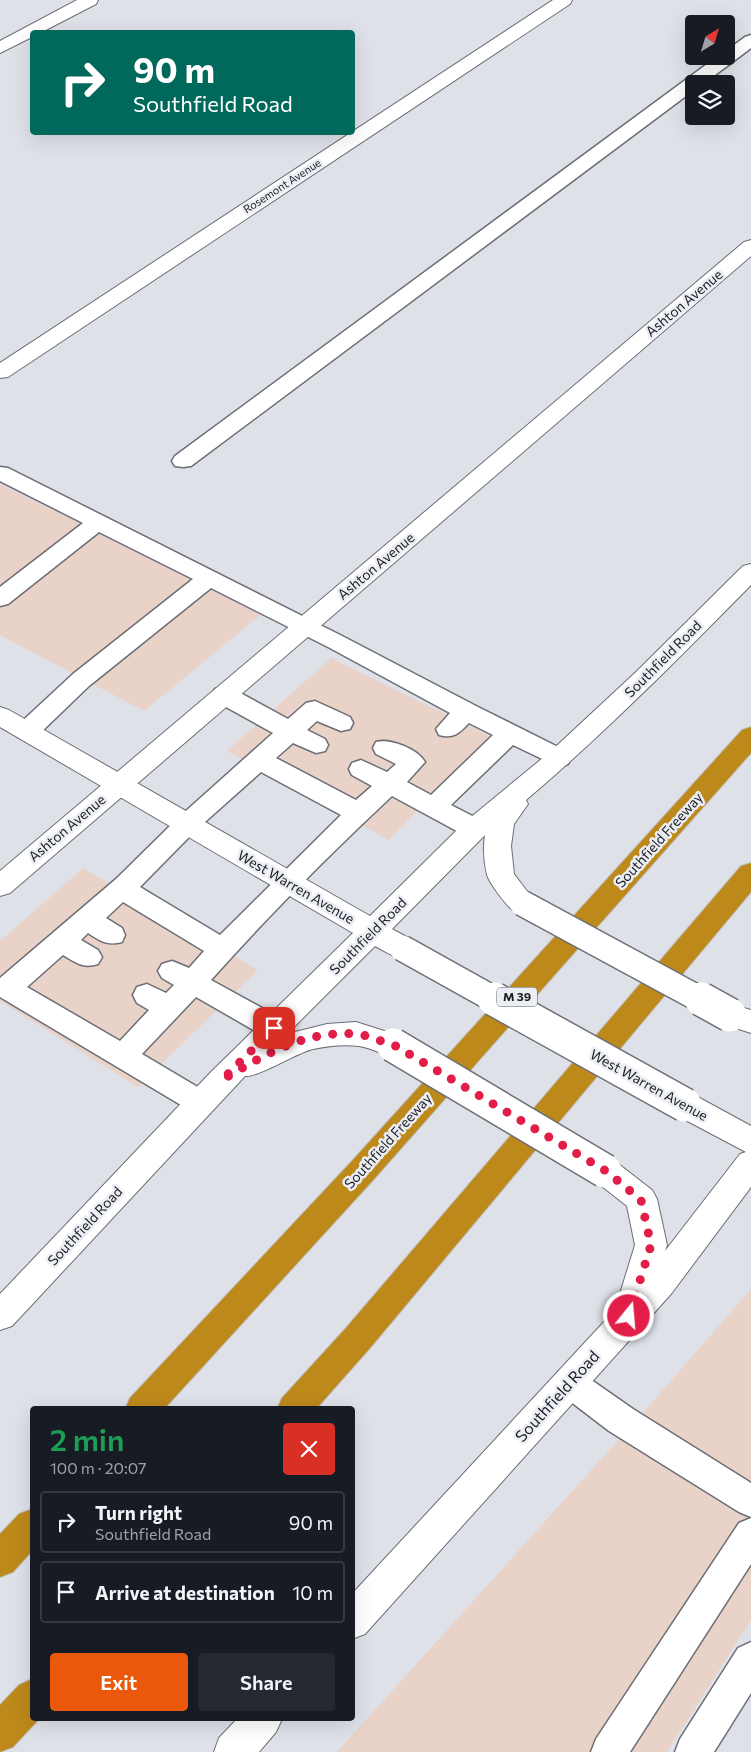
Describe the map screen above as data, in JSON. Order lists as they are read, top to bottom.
{
  "streets": {
    "highway": ["Southfield Freeway", "M 39"],
    "main road": [
      "Rosemont Avenue",
      "Ashton Avenue",
      "Southfield Road",
      "West Warren Avenue"
    ]
  },
  "crossings": [
    ["Ashton Avenue", "West Warren Avenue"],
    ["Southfield Road", "West Warren Avenue"]
  ],
  "north": "top right",
  "page": {
    "turn": ["90 m", "Southfield Road"],
    "heading": ["2 min", "100 m · 20:07"],
    "list": [
      {
        "name": "Turn right",
        "note": "Southfield Road",
        "value": "90 m"
      },
      {
        "name": "Arrive at destination",
        "value": "10 m"
      }
    ],
    "buttons": ["Exit", "Share"]
  }
}
